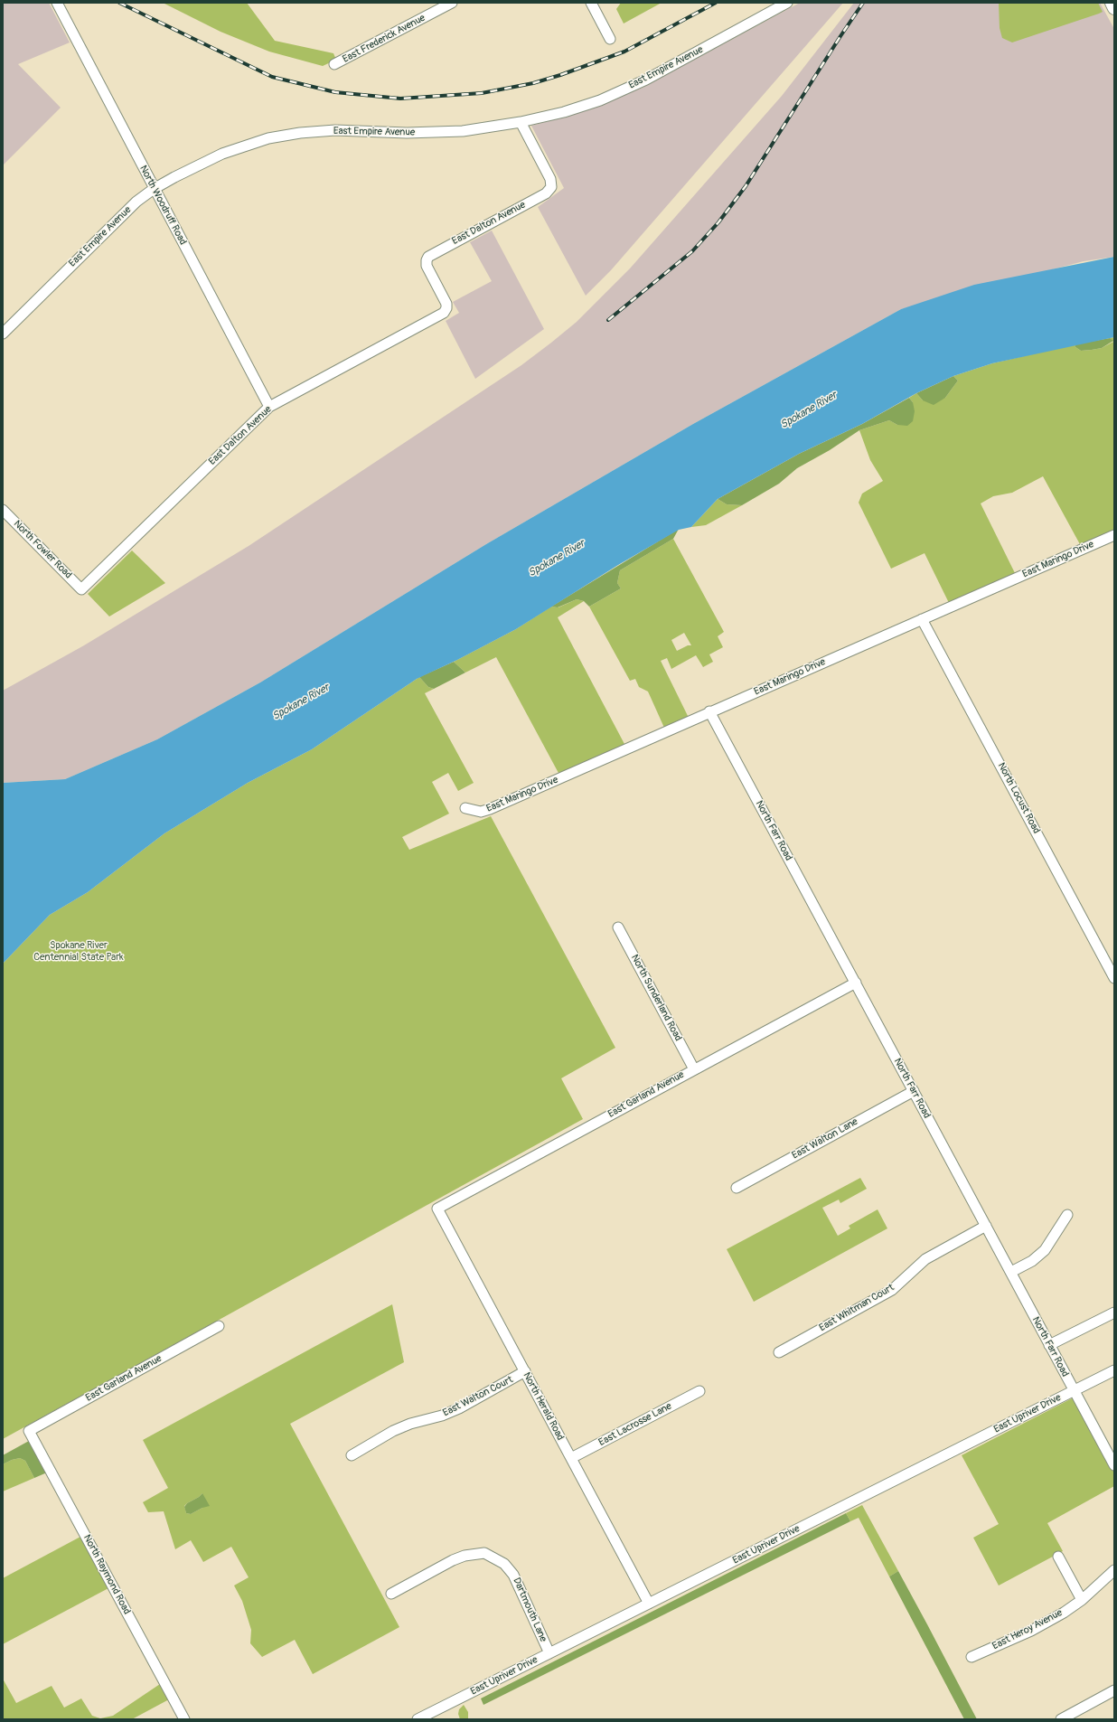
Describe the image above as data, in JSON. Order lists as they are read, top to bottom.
{
  "streets": {
    "street": [
      "East Frederick Avenue",
      "East Empire Avenue",
      "North Woodruff Road",
      "East Dalton Avenue",
      "North Fowler Road",
      "East Maringo Drive",
      "North Locust Road",
      "North Farr Road",
      "North Sunderland Road",
      "East Garland Avenue",
      "East Walton Lane",
      "East Whitman Court",
      "East Walton Court",
      "North Herald Road",
      "East Upriver Drive",
      "East Lacrosse Lane",
      "North Raymond Road",
      "Dartmouth Lane",
      "East Heroy Avenue"
    ]
  },
  "crossings": [
    ["East Empire Avenue", "North Woodruff Road"],
    ["East Empire Avenue", "East Dalton Avenue"],
    ["North Woodruff Road", "East Dalton Avenue"],
    ["East Dalton Avenue", "North Fowler Road"],
    ["East Maringo Drive", "North Locust Road"],
    ["East Maringo Drive", "North Farr Road"],
    ["North Farr Road", "East Garland Avenue"],
    ["North Farr Road", "East Walton Lane"],
    ["North Farr Road", "East Whitman Court"],
    ["North Farr Road", "East Upriver Drive"],
    ["North Sunderland Road", "East Garland Avenue"],
    ["East Garland Avenue", "North Herald Road"],
    ["East Garland Avenue", "North Raymond Road"],
    ["East Walton Court", "North Herald Road"],
    ["North Herald Road", "East Upriver Drive"],
    ["North Herald Road", "East Lacrosse Lane"],
    ["East Upriver Drive", "Dartmouth Lane"]
  ],
  "water": ["Spokane River"],
  "parks": ["Spokane River Centennial State Park"]
}
